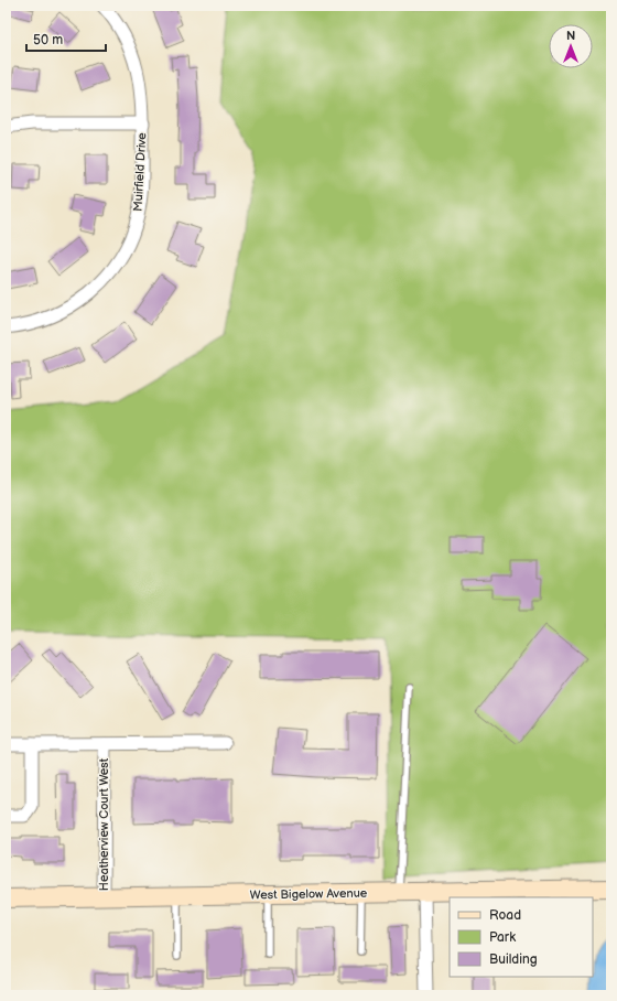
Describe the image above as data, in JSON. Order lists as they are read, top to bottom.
{
  "streets": {
    "street": ["Muirfield Drive", "Heatherview Court West", "West Bigelow Avenue"]
  },
  "crossings": [
    ["Heatherview Court West", "West Bigelow Avenue"]
  ],
  "legend": ["Road", "Park", "Building"],
  "scale_bar": "50 m",
  "north": "top"
}
